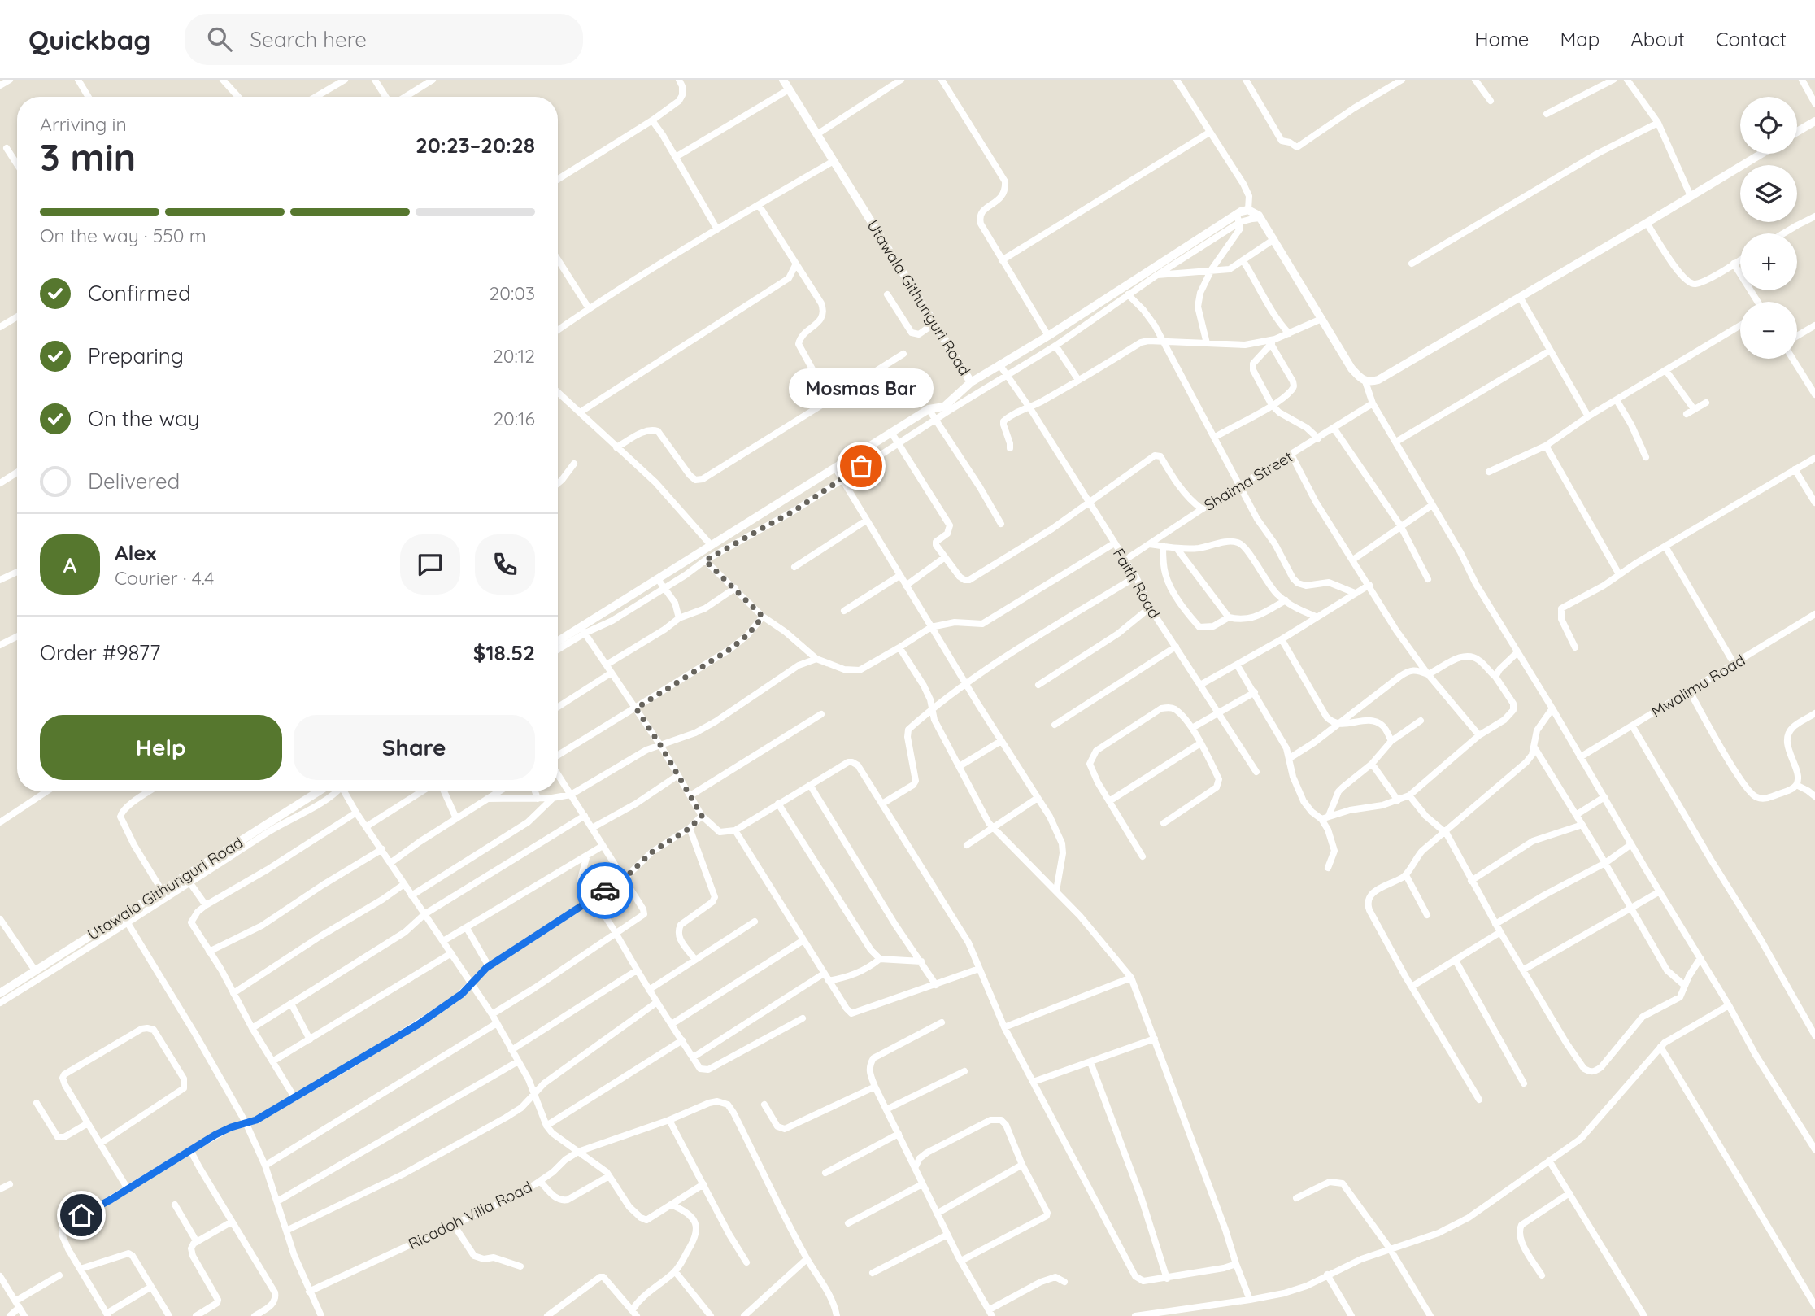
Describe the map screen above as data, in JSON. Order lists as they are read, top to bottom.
{
  "streets": {
    "street": [
      "Utawala Githunguri Road",
      "Shaima Street",
      "Faith Road",
      "Mwalimu Road",
      "Ricadoh Villa Road"
    ]
  },
  "crossings": [
    ["Shaima Street", "Faith Road"]
  ],
  "places": ["Mosmas Bar"],
  "page": {
    "header": "Quickbag",
    "search": "Search here",
    "nav": [
      "Home",
      "Map",
      "About",
      "Contact"
    ],
    "map_buttons": ["+", "−"],
    "heading": ["3 min", "Arriving in", "20:23–20:28"],
    "panel": [
      "Alex",
      "Courier · 4.4",
      "Order #9877",
      "$18.52"
    ],
    "bar": "On the way · 550 m",
    "list": [
      ["Confirmed", "20:03"],
      ["Preparing", "20:12"],
      ["On the way", "20:16"],
      "Delivered"
    ],
    "bubble": "Mosmas Bar",
    "round": "A",
    "buttons": ["Help", "Share"]
  }
}
